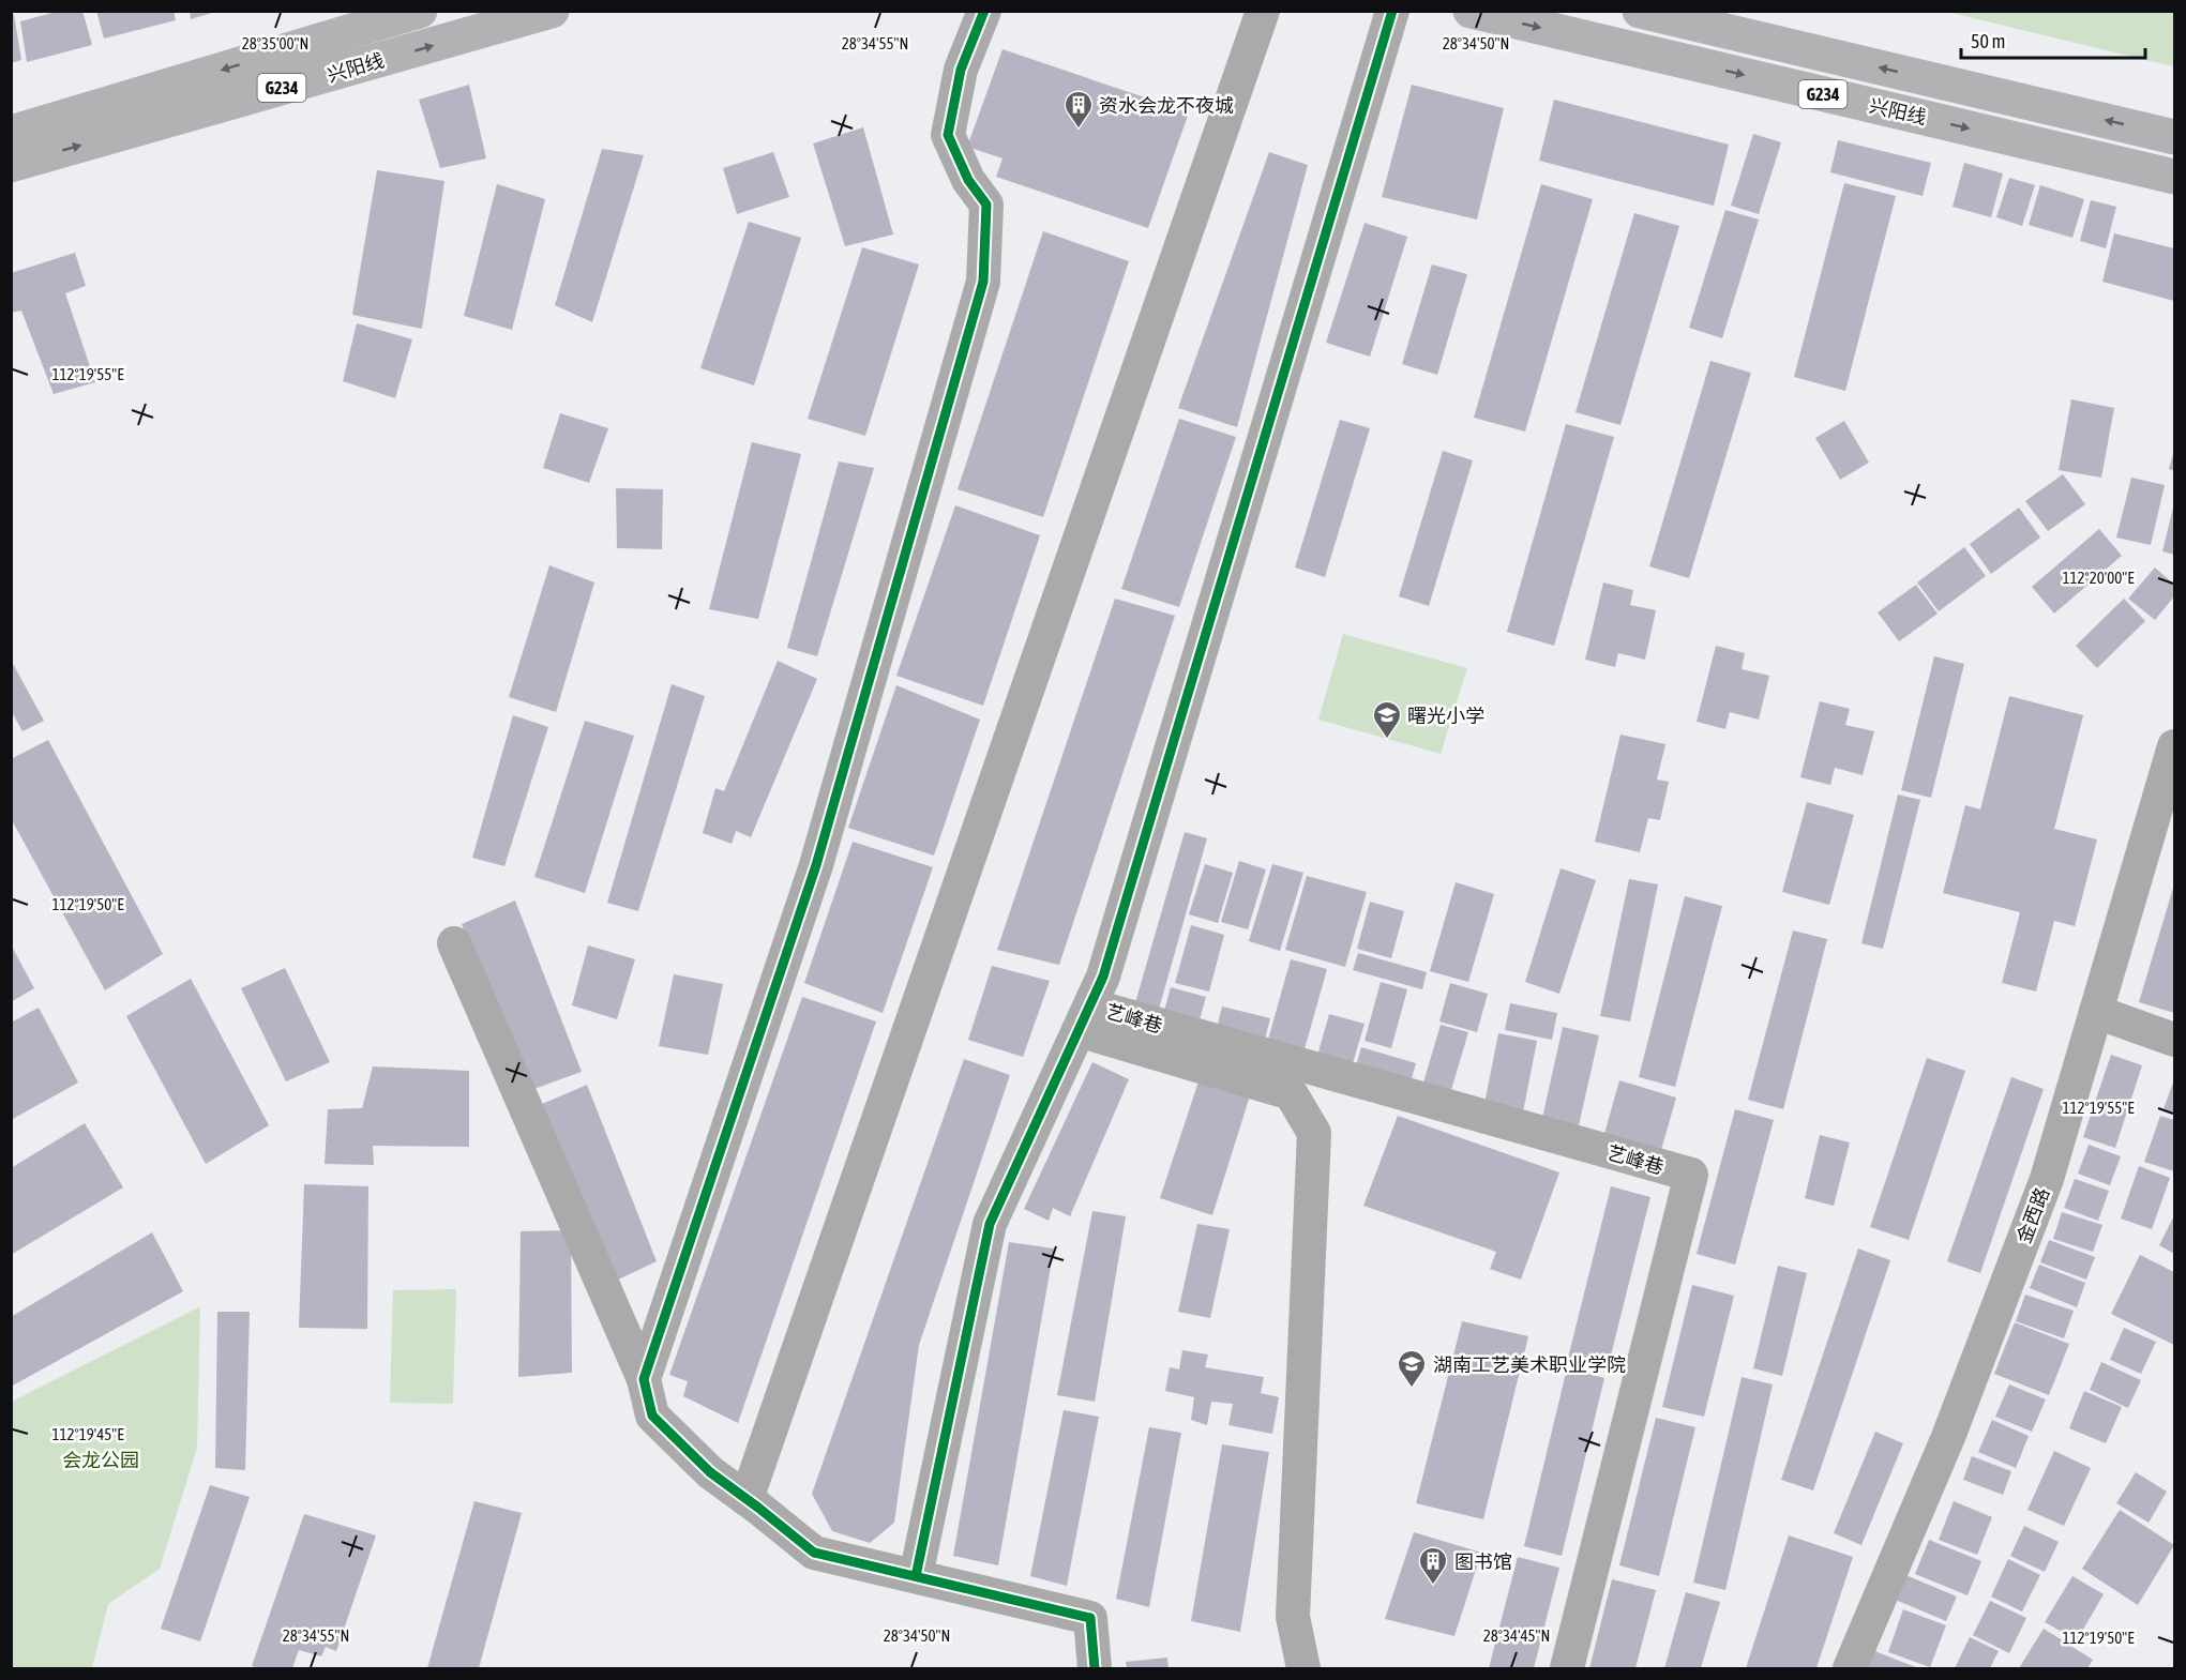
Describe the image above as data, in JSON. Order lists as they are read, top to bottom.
{
  "streets": {
    "highway": ["兴阳线", "G234"],
    "street": ["艺峰巷", "金西路"]
  },
  "parks": ["会龙公园"],
  "places": {
    "building": ["资水会龙不夜城", "图书馆"],
    "school or university": ["曙光小学", "湖南工艺美术职业学院"]
  },
  "scale_bar": "50 m",
  "coordinates": [
    "28°35'00\"N",
    "28°34'55\"N",
    "28°34'50\"N",
    "112°19'55\"E",
    "112°20'00\"E",
    "112°19'50\"E",
    "112°19'45\"E",
    "28°34'45\"N"
  ]
}
